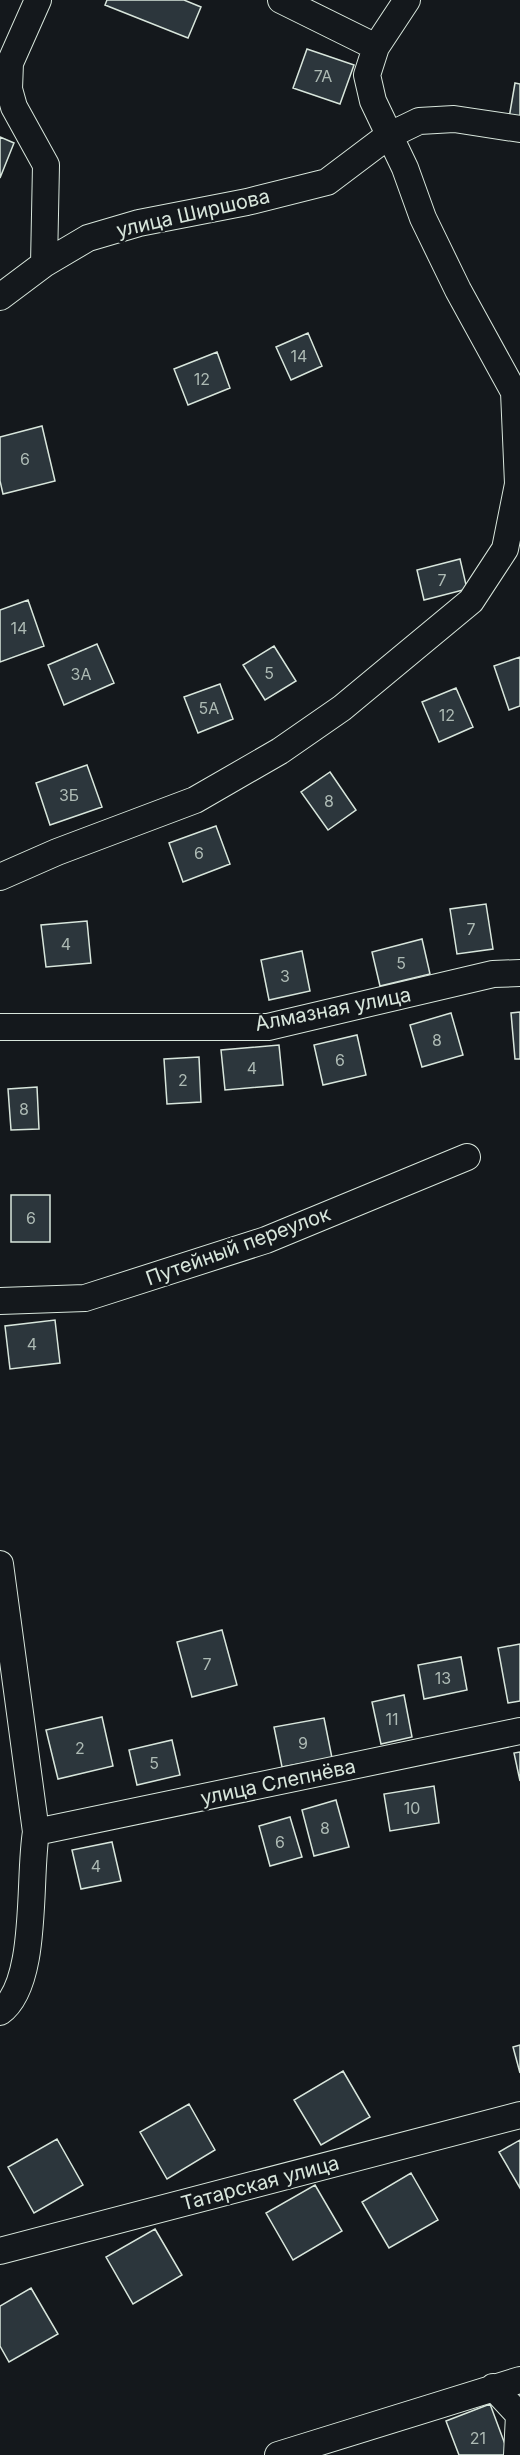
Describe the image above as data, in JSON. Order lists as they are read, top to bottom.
{
  "streets": {
    "street": [
      "улица Ширшова",
      "Алмазная улица",
      "Путейный переулок",
      "улица Слепнёва",
      "Татарская улица"
    ]
  },
  "house_numbers": [
    "7А",
    "14",
    "12",
    "6",
    "7",
    "14",
    "5",
    "3А",
    "5А",
    "12",
    "3Б",
    "8",
    "6",
    "7",
    "4",
    "5",
    "3",
    "8",
    "6",
    "4",
    "2",
    "8",
    "6",
    "4",
    "7",
    "13",
    "11",
    "9",
    "2",
    "5",
    "10",
    "8",
    "6",
    "4",
    "21"
  ]
}
